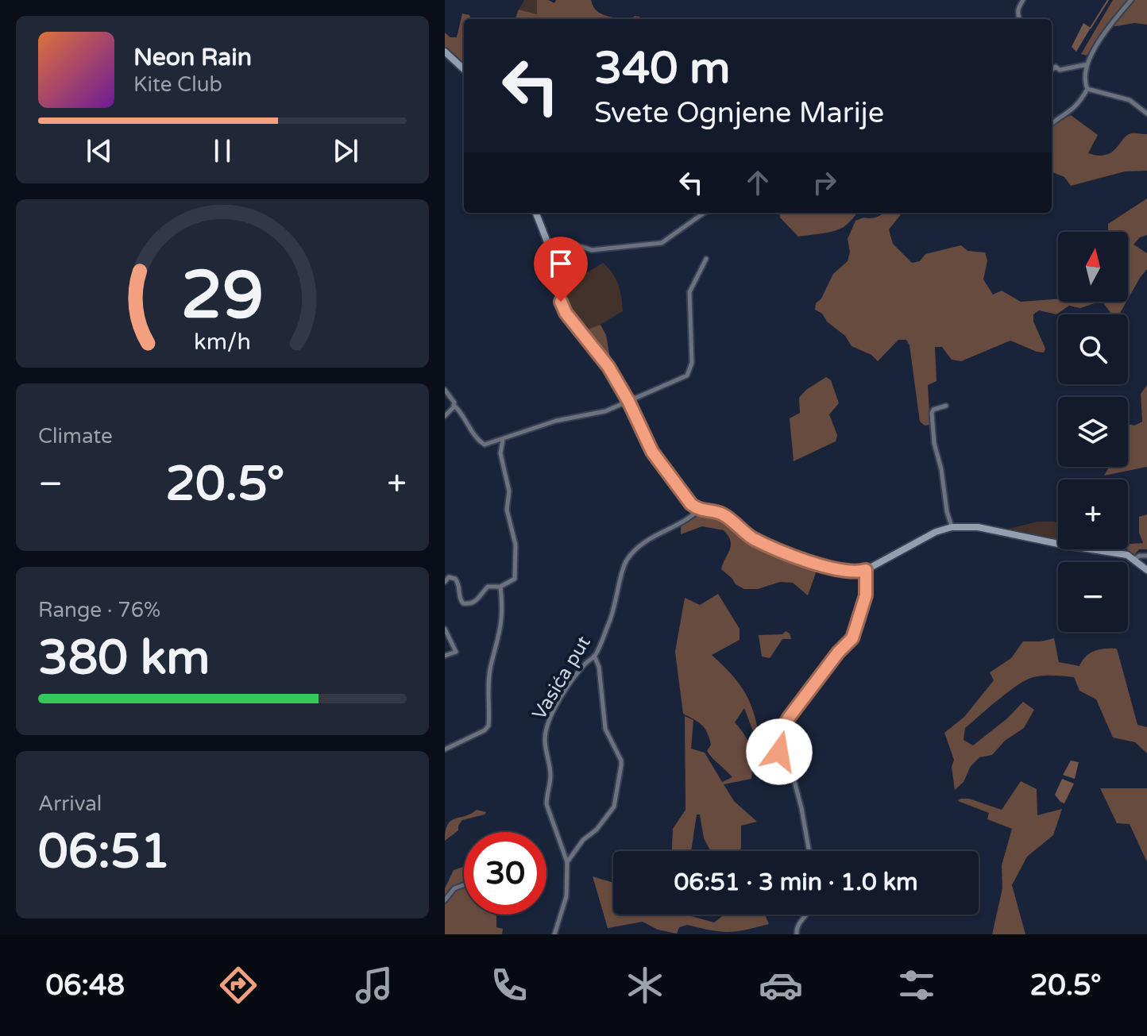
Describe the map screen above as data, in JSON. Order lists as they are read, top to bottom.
{
  "streets": {
    "street": ["Vasića put"]
  },
  "north": "top",
  "page": {
    "turn": ["340 m", "Svete Ognjene Marije"],
    "song": ["Neon Rain", "Kite Club"],
    "map_buttons": ["+", "−"],
    "tile": [
      "Climate",
      ["Range · 76%", "380 km"],
      ["Arrival", "06:51"]
    ],
    "heat": ["−", "20.5°", "+"],
    "limit": "30",
    "trip": "06:51 · 3 min · 1.0 km",
    "tabs": ["06:48", "20.5°"],
    "gauge": ["29", "km/h"]
  }
}
